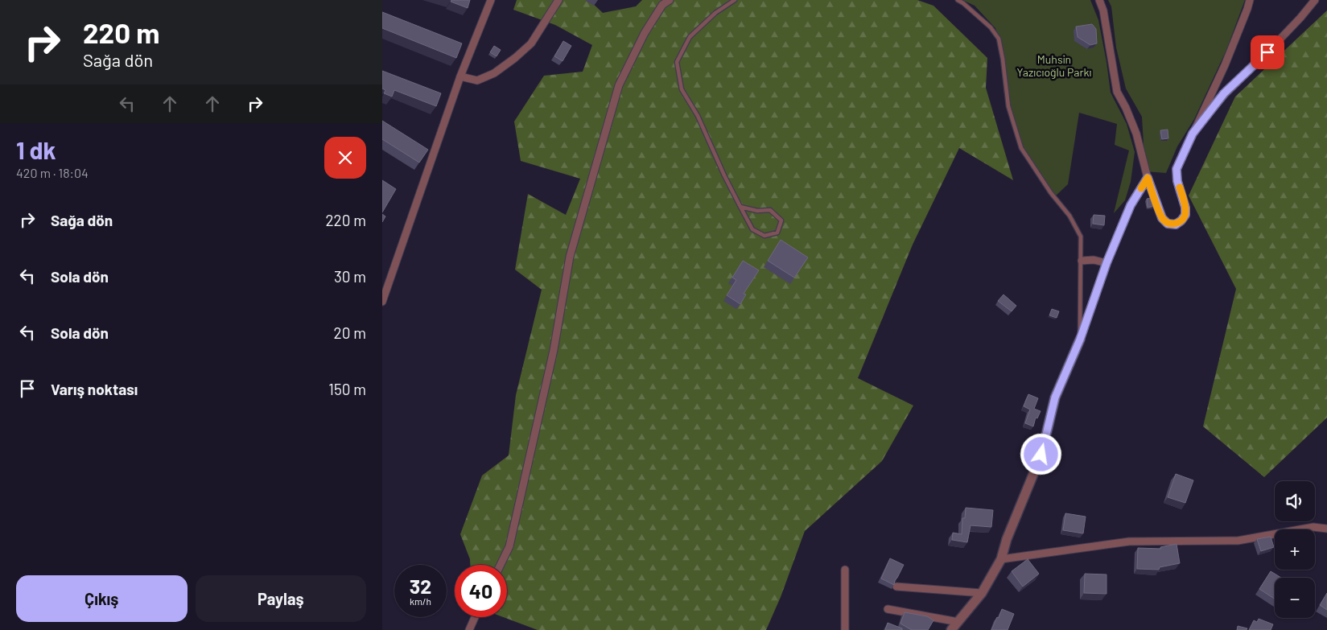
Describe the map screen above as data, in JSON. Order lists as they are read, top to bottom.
{
  "parks": ["Muhsin Yazıcıoğlu Parkı"],
  "page": {
    "turn": ["220 m", "Sağa dön"],
    "heading": ["1 dk", "420 m · 18:04"],
    "list": [
      {
        "name": "Sağa dön",
        "value": "220 m"
      },
      {
        "name": "Sola dön",
        "value": "30 m"
      },
      {
        "name": "Sola dön",
        "value": "20 m"
      },
      {
        "name": "Varış noktası",
        "value": "150 m"
      }
    ],
    "map_buttons": ["+", "−"],
    "speed": "32 km/h",
    "limit": "40",
    "buttons": ["Çıkış", "Paylaş"]
  }
}
